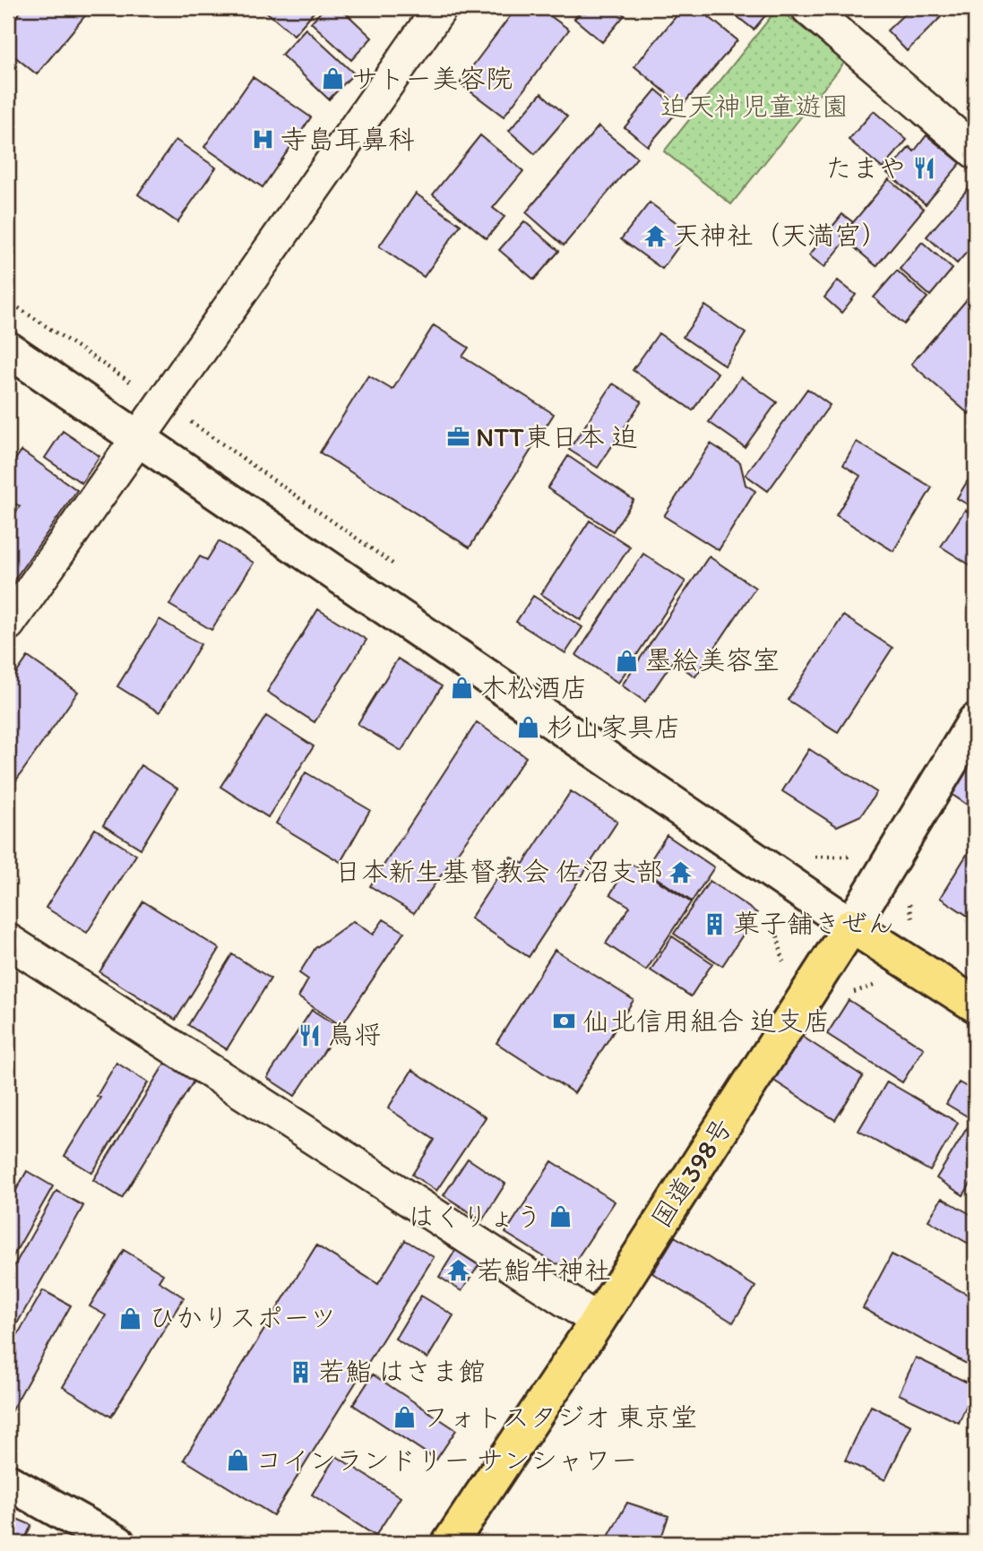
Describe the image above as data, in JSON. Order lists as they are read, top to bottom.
{
  "streets": {
    "highway": ["国道398号"]
  },
  "parks": ["迫天神児童遊園"],
  "places": {
    "shop": [
      "サトー美容院",
      "墨絵美容室",
      "木松酒店",
      "杉山家具店",
      "はくりょう",
      "ひかりスポーツ",
      "フォトスタジオ 東京堂",
      "コインランドリー サンシャワー"
    ],
    "hospital": ["寺島耳鼻科"],
    "restaurant": ["たまや", "鳥将"],
    "temple": ["天神社（天満宮）", "日本新生基督教会 佐沼支部", "若鮨牛神社"],
    "office": ["NTT東日本 迫"],
    "building": ["菓子舗きぜん", "若鮨 はさま館"],
    "bank": ["仙北信用組合 迫支店"]
  }
}
